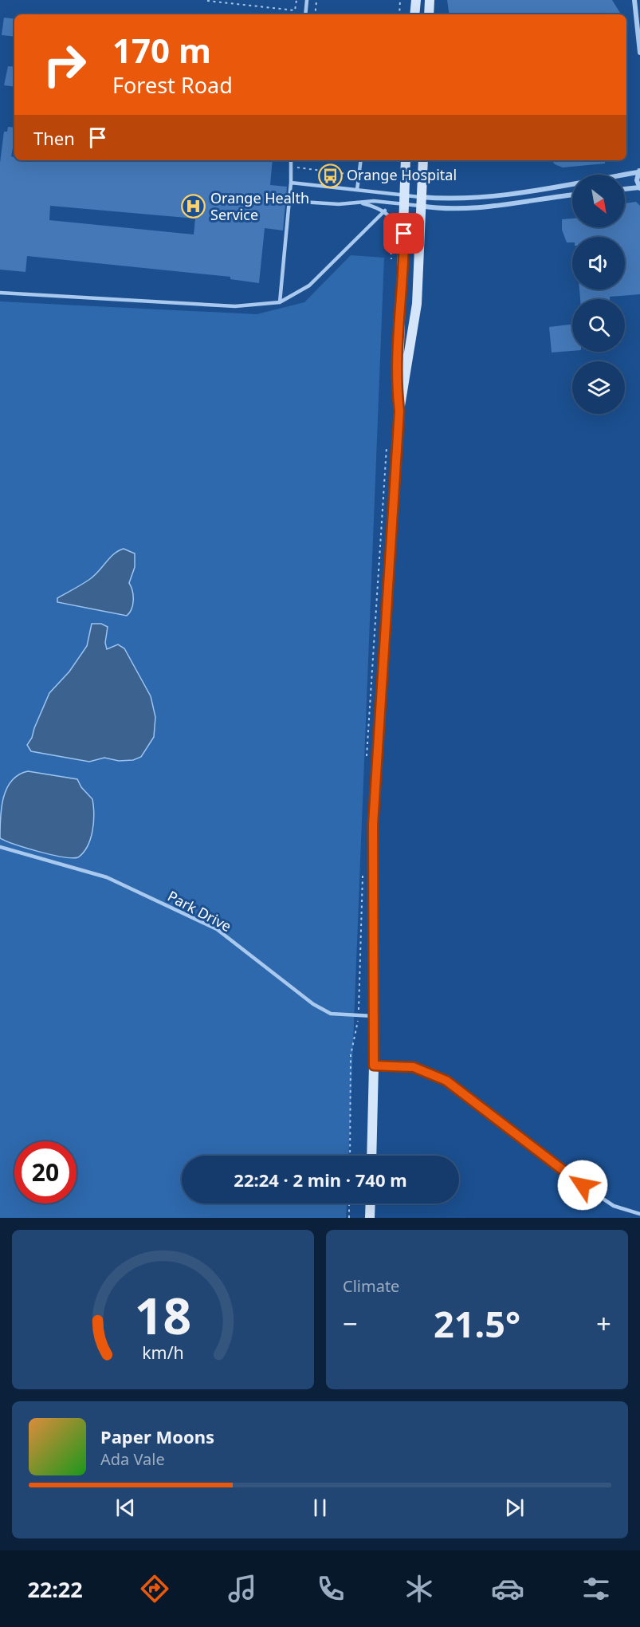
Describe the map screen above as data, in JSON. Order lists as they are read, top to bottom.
{
  "streets": {
    "lane": ["Park Drive"]
  },
  "places": {
    "bus stop": ["Orange Hospital"],
    "hospital": ["Orange Health Service"]
  },
  "north": "bottom right",
  "page": {
    "turn": ["170 m", "Forest Road"],
    "then": "Then",
    "limit": "20",
    "trip": "22:24 · 2 min · 740 m",
    "tile": "Climate",
    "heat": ["−", "21.5°", "+"],
    "song": ["Paper Moons", "Ada Vale"],
    "tabs": "22:22",
    "gauge": ["18", "km/h"]
  }
}
